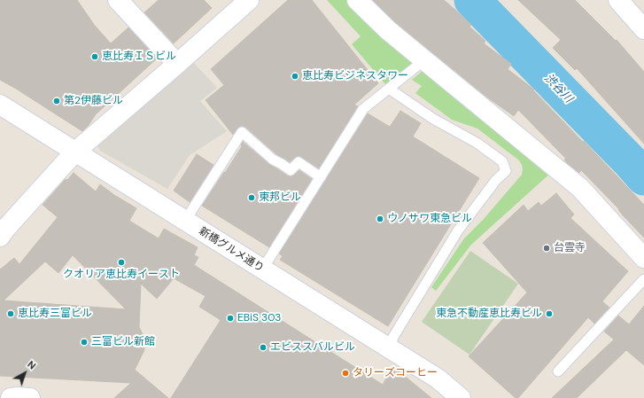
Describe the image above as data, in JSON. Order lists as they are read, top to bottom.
{
  "streets": {
    "street": ["新橋グルメ通り"]
  },
  "water": ["渋谷川"],
  "places": [
    "恵比寿ＩＳビル",
    "恵比寿ビジネスタワー",
    "第2伊藤ビル",
    "東邦ビル",
    "ウノサワ東急ビル",
    "台雲寺",
    "クオリア恵比寿イースト",
    "恵比寿三富ビル",
    "東急不動産恵比寿ビル",
    "EBiS 303",
    "三富ビル新館",
    "エビススバルビル",
    "タリーズコーヒー"
  ],
  "north": "top right"
}
